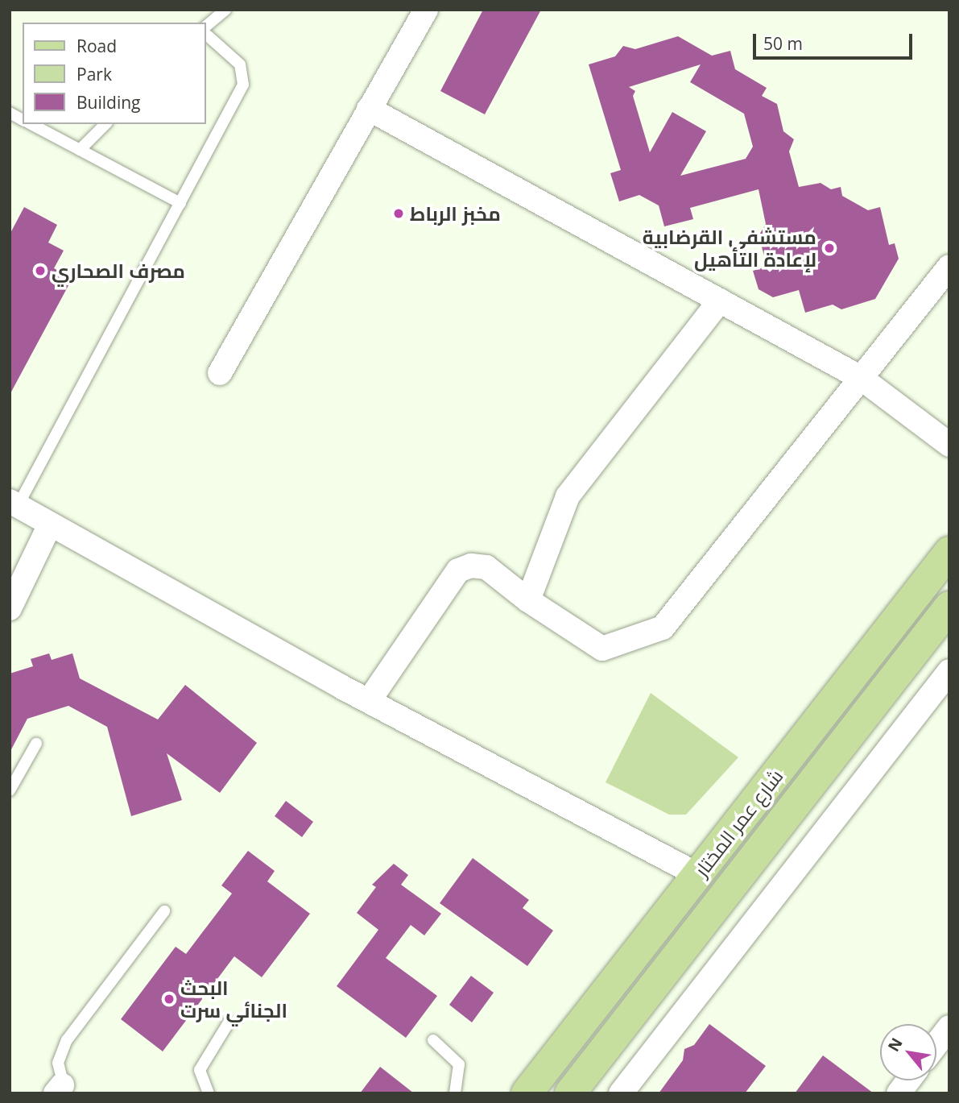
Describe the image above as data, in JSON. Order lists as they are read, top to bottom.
{
  "streets": {
    "main road": ["شارع عمر المختار"]
  },
  "places": [
    "مخبز الرباط",
    "مستشفي القرضابية لإعادة التأهيل",
    "مصرف الصحاري",
    "البحث الجنائي سرت"
  ],
  "legend": ["Road", "Park", "Building"],
  "scale_bar": "50 m",
  "north": "top left"
}
